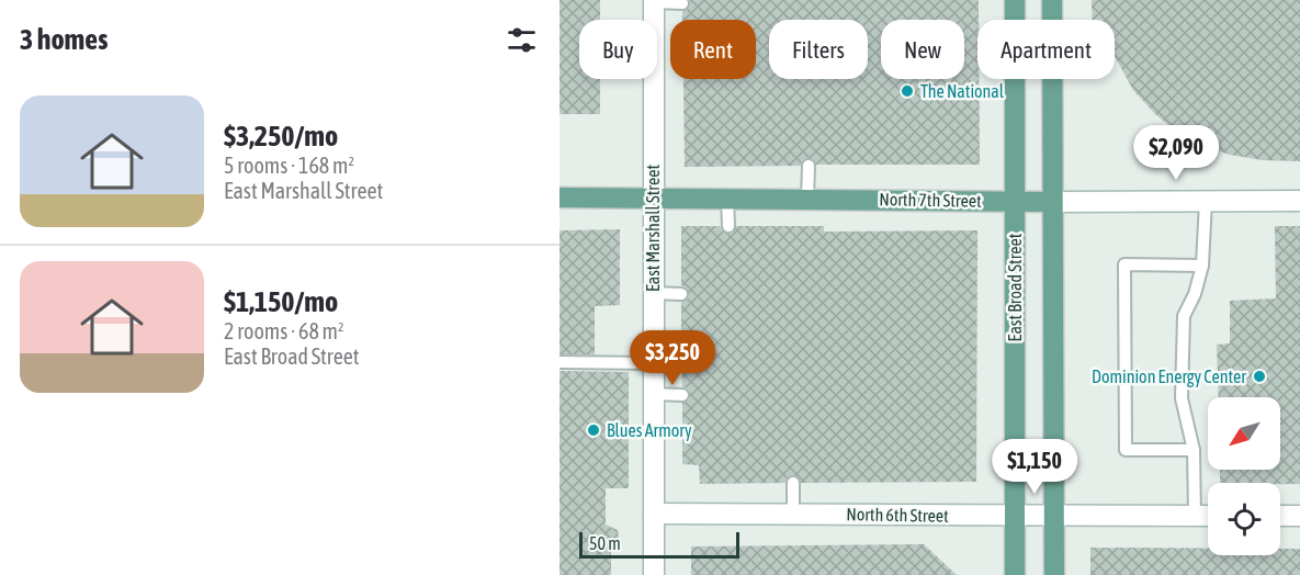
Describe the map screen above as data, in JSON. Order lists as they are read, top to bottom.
{
  "streets": {
    "main road": ["North 7th Street", "East Broad Street"],
    "street": ["East Marshall Street", "North 6th Street"]
  },
  "crossings": [
    ["North 7th Street", "East Marshall Street"],
    ["North 7th Street", "East Broad Street"],
    ["East Marshall Street", "North 6th Street"],
    ["East Broad Street", "North 6th Street"]
  ],
  "places": ["The National", "Dominion Energy Center", "Blues Armory"],
  "scale_bar": "50 m",
  "north": "bottom left",
  "page": {
    "heading": "3 homes",
    "chip": [
      "Buy",
      "Rent",
      "Filters",
      "New",
      "Apartment"
    ],
    "list": [
      {
        "name": "$3,250/mo",
        "note": "5 rooms · 168 m² · East Marshall Street"
      },
      {
        "name": "$1,150/mo",
        "note": "2 rooms · 68 m² · East Broad Street"
      }
    ],
    "price": ["$2,090", "$3,250", "$1,150"],
    "scale": "50 m"
  }
}
